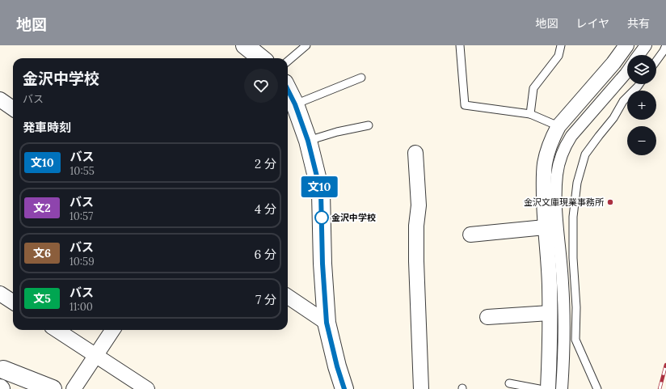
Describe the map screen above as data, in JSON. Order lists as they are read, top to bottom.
{
  "places": ["金沢文庫現業事務所", "金沢中学校"],
  "lines": ["bus line 文10"],
  "page": {
    "header": "地図",
    "nav": ["地図", "レイヤ", "共有"],
    "on_map": "文10",
    "map_buttons": ["+", "−"],
    "heading": [
      ["金沢中学校", "バス"],
      "発車時刻"
    ],
    "list": [
      {
        "mark": "文10",
        "name": "バス",
        "note": "10:55",
        "value": "2 分"
      },
      {
        "mark": "文2",
        "name": "バス",
        "note": "10:57",
        "value": "4 分"
      },
      {
        "mark": "文6",
        "name": "バス",
        "note": "10:59",
        "value": "6 分"
      },
      {
        "mark": "文5",
        "name": "バス",
        "note": "11:00",
        "value": "7 分"
      }
    ]
  }
}
